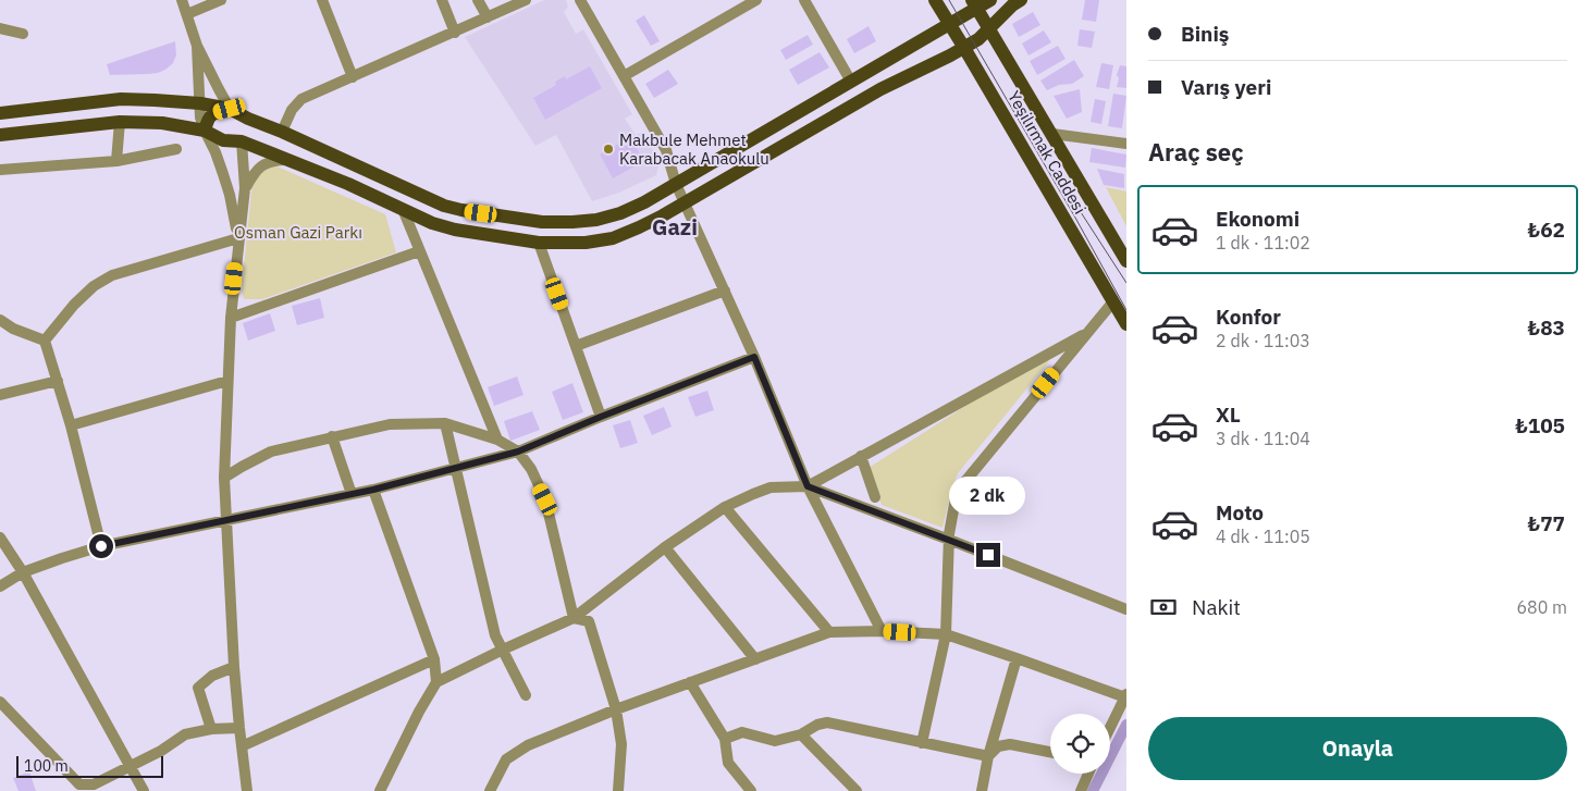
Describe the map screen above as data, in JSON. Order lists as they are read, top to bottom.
{
  "streets": {
    "main road": ["Yeşilırmak Caddesi"]
  },
  "districts": ["Gazi"],
  "parks": ["Osman Gazi Parkı"],
  "places": ["Makbule Mehmet Karabacak Anaokulu"],
  "scale_bar": "100 m",
  "page": {
    "banner": ["Biniş", "Varış yeri"],
    "heading": "Araç seç",
    "list": [
      {
        "name": "Ekonomi",
        "note": "1 dk · 11:02",
        "value": "₺62"
      },
      {
        "name": "Konfor",
        "note": "2 dk · 11:03",
        "value": "₺83"
      },
      {
        "name": "XL",
        "note": "3 dk · 11:04",
        "value": "₺105"
      },
      {
        "name": "Moto",
        "note": "4 dk · 11:05",
        "value": "₺77"
      }
    ],
    "bubble": "2 dk",
    "pay": ["Nakit", "680 m"],
    "buttons": "Onayla",
    "scale": "100 m"
  }
}
